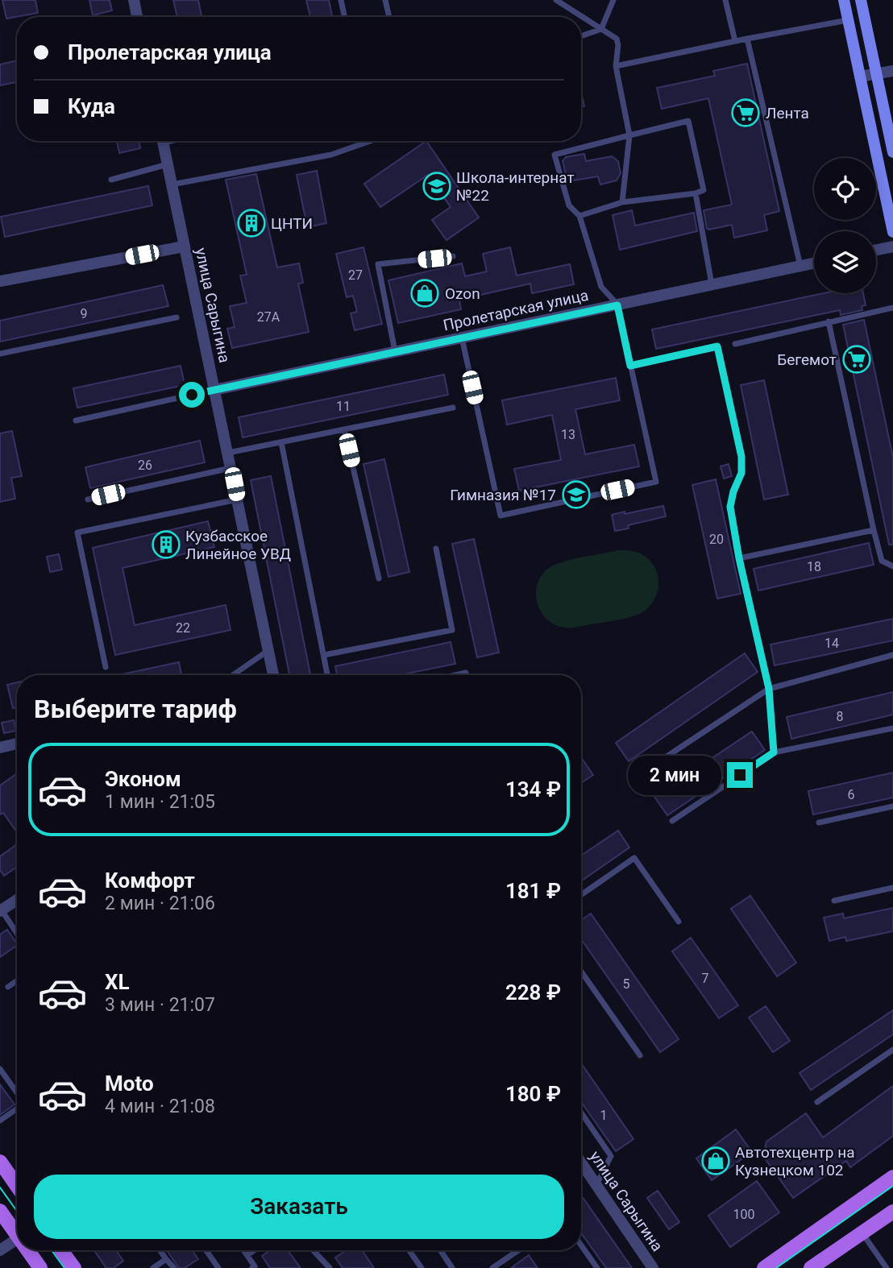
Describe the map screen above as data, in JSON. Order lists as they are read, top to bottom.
{
  "streets": {
    "street": ["улица Сарыгина", "Пролетарская улица"]
  },
  "crossings": [
    ["улица Сарыгина", "Пролетарская улица"]
  ],
  "places": {
    "supermarket": ["Лента", "Бегемот"],
    "school or university": ["Школа-интернат №22", "Гимназия №17"],
    "building": ["ЦНТИ", "Кузбасское Линейное УВД"],
    "shop": ["Ozon", "Автотехцентр на Кузнецком 102"]
  },
  "house_numbers": [
    "27",
    "9",
    "27А",
    "11",
    "13",
    "26",
    "20",
    "18",
    "22",
    "14",
    "8",
    "6",
    "7",
    "5",
    "1",
    "100"
  ],
  "page": {
    "banner": ["Пролетарская улица", "Куда"],
    "heading": "Выберите тариф",
    "list": [
      {
        "name": "Эконом",
        "note": "1 мин · 21:05",
        "value": "134 ₽"
      },
      {
        "name": "Комфорт",
        "note": "2 мин · 21:06",
        "value": "181 ₽"
      },
      {
        "name": "XL",
        "note": "3 мин · 21:07",
        "value": "228 ₽"
      },
      {
        "name": "Moto",
        "note": "4 мин · 21:08",
        "value": "180 ₽"
      }
    ],
    "bubble": "2 мин",
    "buttons": "Заказать"
  }
}
